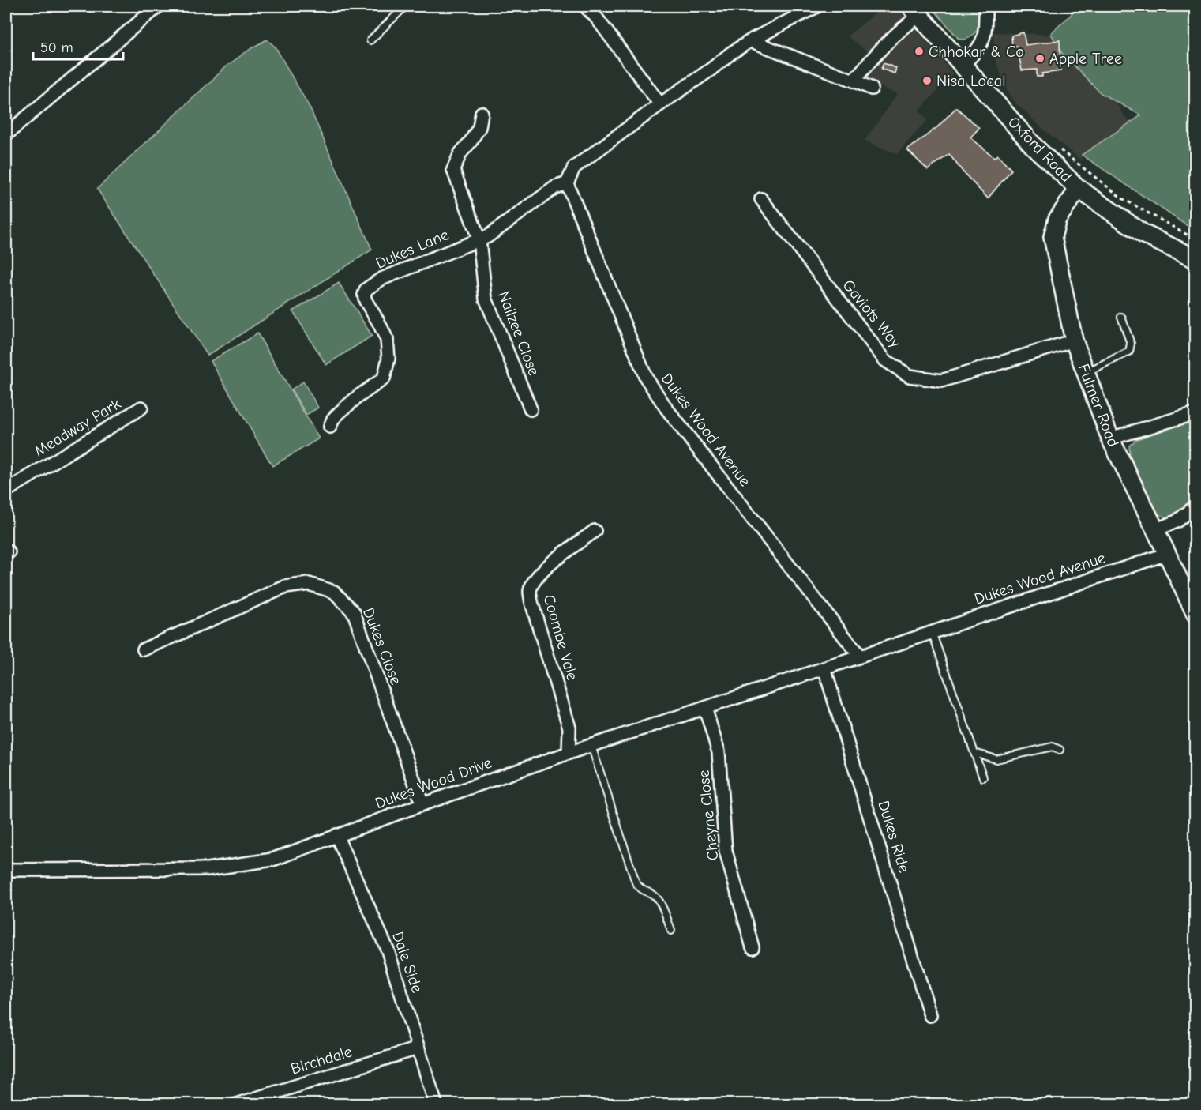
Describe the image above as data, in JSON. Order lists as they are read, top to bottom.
{
  "streets": {
    "main road": ["Oxford Road"],
    "street": [
      "Dukes Lane",
      "Gaviots Way",
      "Nailzee Close",
      "Fulmer Road",
      "Meadway Park",
      "Dukes Wood Avenue",
      "Coombe Vale",
      "Dukes Close",
      "Dukes Wood Drive",
      "Cheyne Close",
      "Dukes Ride",
      "Dale Side",
      "Birchdale"
    ]
  },
  "crossings": [
    ["Oxford Road", "Fulmer Road"],
    ["Dukes Lane", "Nailzee Close"],
    ["Dukes Lane", "Dukes Wood Avenue"],
    ["Gaviots Way", "Fulmer Road"],
    ["Fulmer Road", "Dukes Wood Avenue"],
    ["Dukes Wood Avenue", "Dukes Wood Drive"],
    ["Coombe Vale", "Dukes Wood Drive"],
    ["Dukes Close", "Dukes Wood Drive"],
    ["Dukes Wood Drive", "Cheyne Close"],
    ["Dukes Wood Drive", "Dukes Ride"],
    ["Dukes Wood Drive", "Dale Side"],
    ["Dale Side", "Birchdale"]
  ],
  "places": ["Chhokar & Co", "Apple Tree", "Nisa Local"],
  "scale_bar": "50 m"
}
